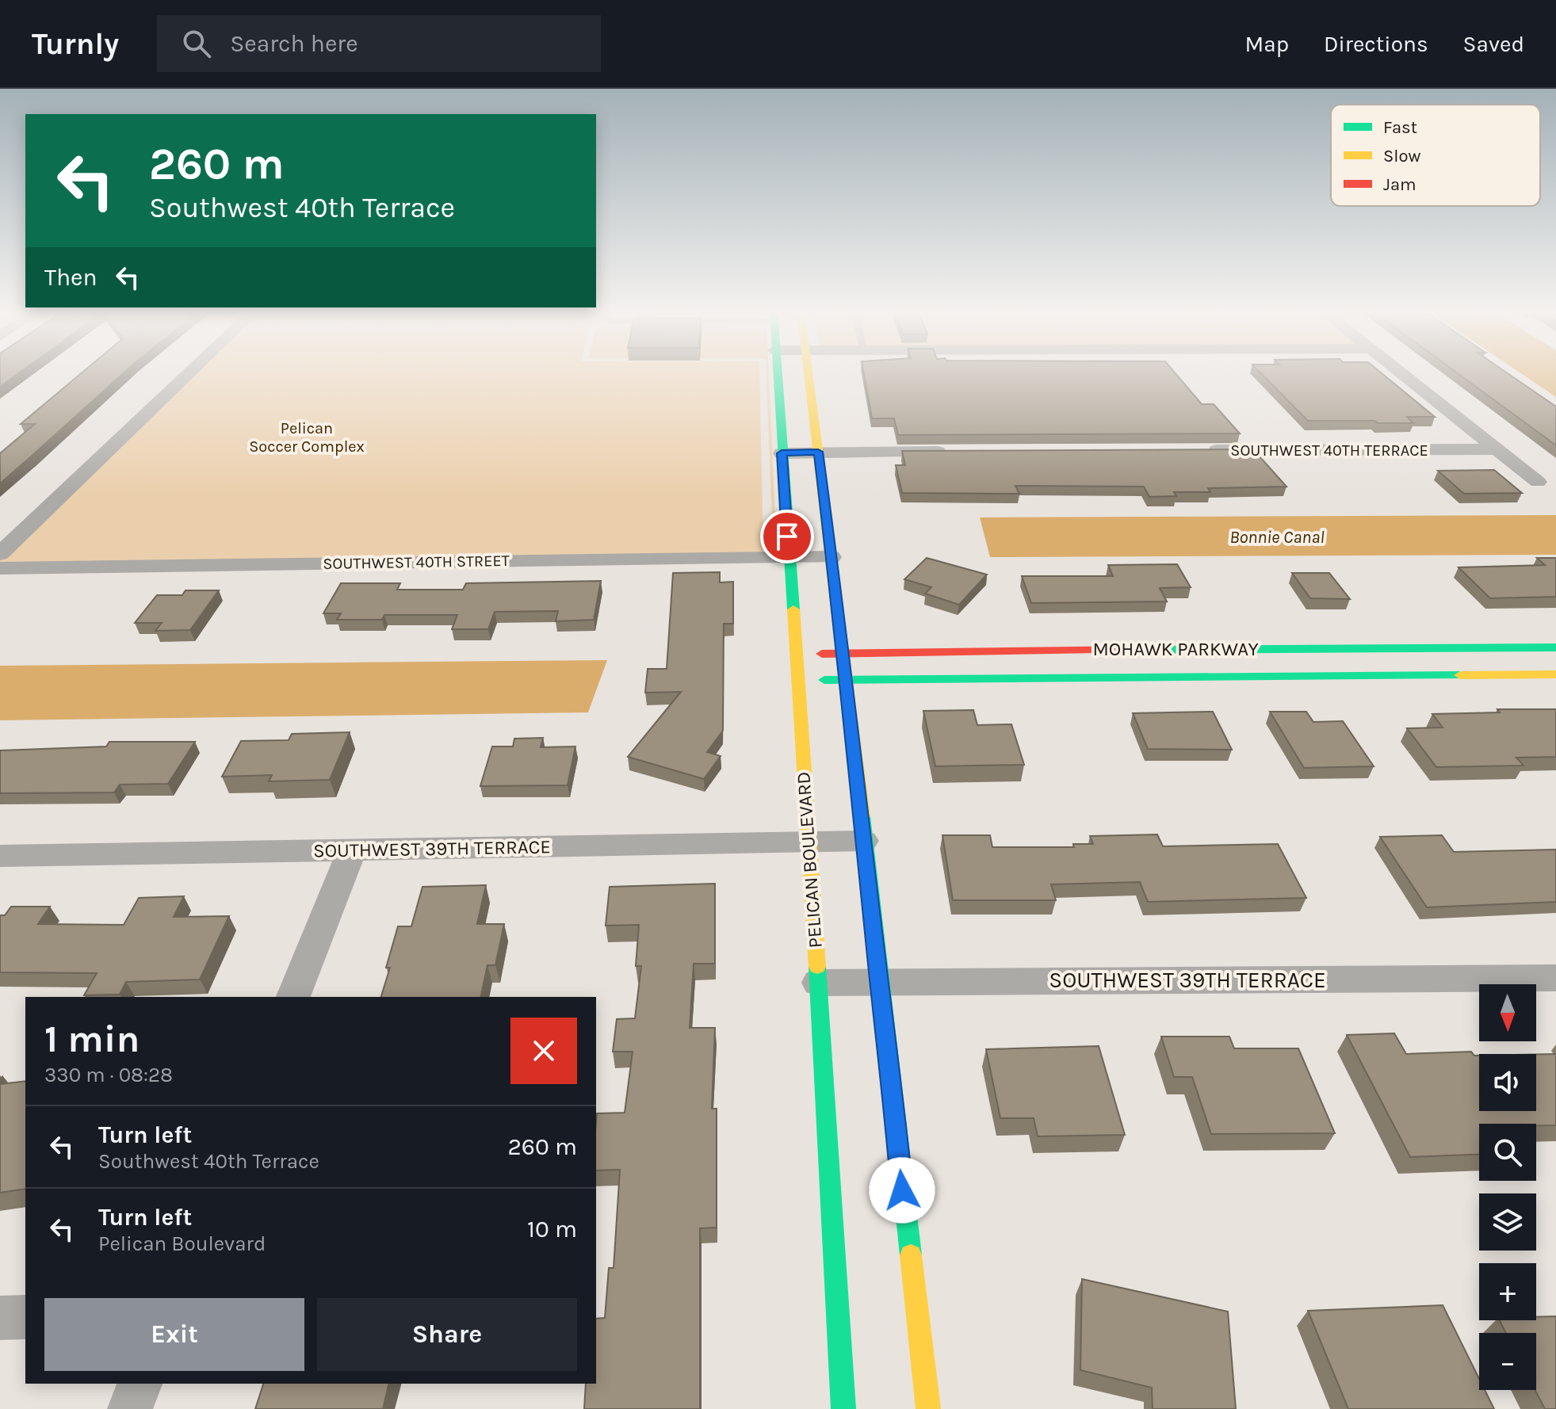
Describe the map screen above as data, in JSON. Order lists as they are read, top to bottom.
{
  "streets": {
    "street": [
      "SOUTHWEST 40TH TERRACE",
      "SOUTHWEST 40TH STREET",
      "MOHAWK PARKWAY",
      "SOUTHWEST 39TH TERRACE",
      "PELICAN BOULEVARD"
    ]
  },
  "crossings": [
    ["SOUTHWEST 40TH STREET", "PELICAN BOULEVARD"],
    ["MOHAWK PARKWAY", "PELICAN BOULEVARD"],
    ["SOUTHWEST 39TH TERRACE", "PELICAN BOULEVARD"]
  ],
  "water": ["Bonnie Canal"],
  "parks": ["Pelican Soccer Complex"],
  "legend": ["Fast", "Slow", "Jam"],
  "north": "bottom",
  "page": {
    "header": "Turnly",
    "search": "Search here",
    "nav": ["Map", "Directions", "Saved"],
    "turn": ["260 m", "Southwest 40th Terrace"],
    "then": "Then",
    "map_buttons": ["+", "−"],
    "heading": ["1 min", "330 m · 08:28"],
    "list": [
      {
        "name": "Turn left",
        "note": "Southwest 40th Terrace",
        "value": "260 m"
      },
      {
        "name": "Turn left",
        "note": "Pelican Boulevard",
        "value": "10 m"
      }
    ],
    "buttons": ["Exit", "Share"]
  }
}
